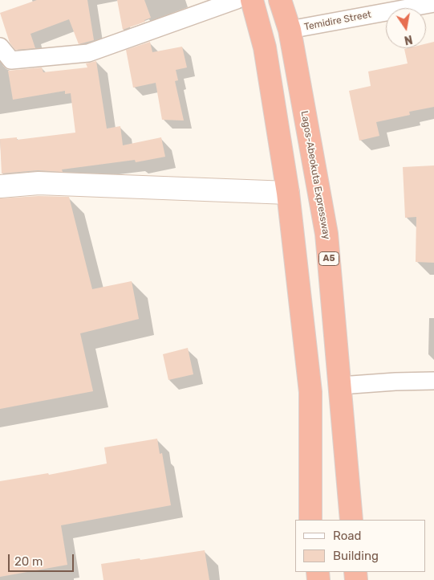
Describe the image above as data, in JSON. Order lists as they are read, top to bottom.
{
  "streets": {
    "highway": ["Lagos-Abeokuta Expressway", "A5"],
    "street": ["Temidire Street"]
  },
  "crossings": [
    ["Temidire Street", "Lagos-Abeokuta Expressway"]
  ],
  "legend": ["Road", "Building"],
  "scale_bar": "20 m",
  "north": "bottom"
}
